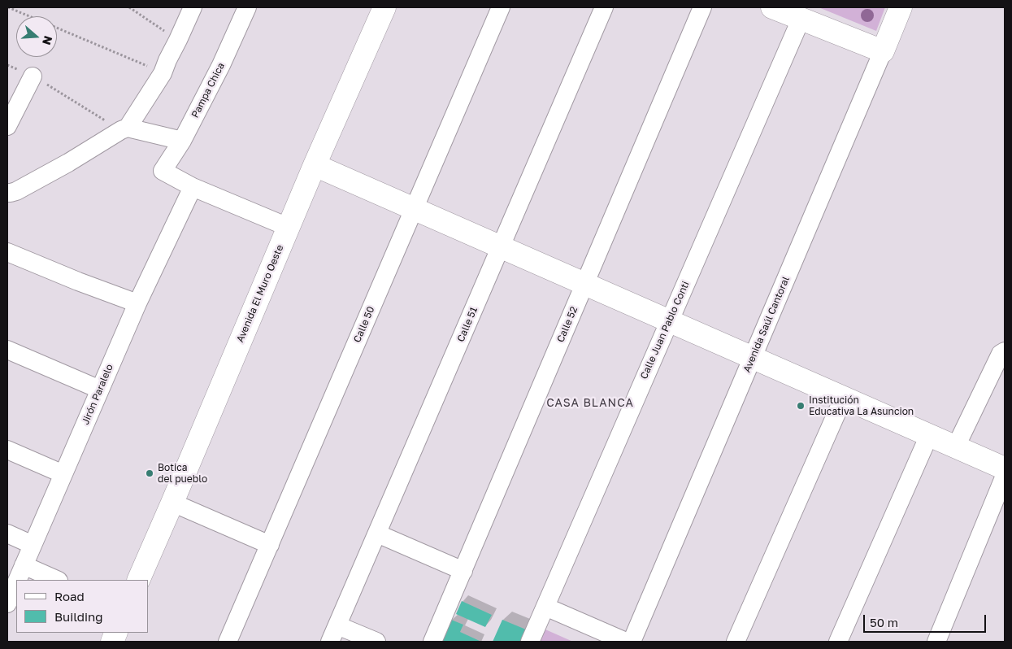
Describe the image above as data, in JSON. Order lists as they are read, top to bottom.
{
  "streets": {
    "street": [
      "Pampa Chica",
      "Avenida El Muro Oeste",
      "Calle 50",
      "Calle 51",
      "Calle 52",
      "Avenida Saúl Cantoral",
      "Calle Juan Pablo Conti",
      "Jirón Paralelo"
    ]
  },
  "crossings": [
    ["Pampa Chica", "Jirón Paralelo"]
  ],
  "districts": ["CASA BLANCA"],
  "places": ["Institución Educativa La Asuncion", "Botica del pueblo"],
  "legend": ["Road", "Building"],
  "scale_bar": "50 m",
  "north": "right"
}
